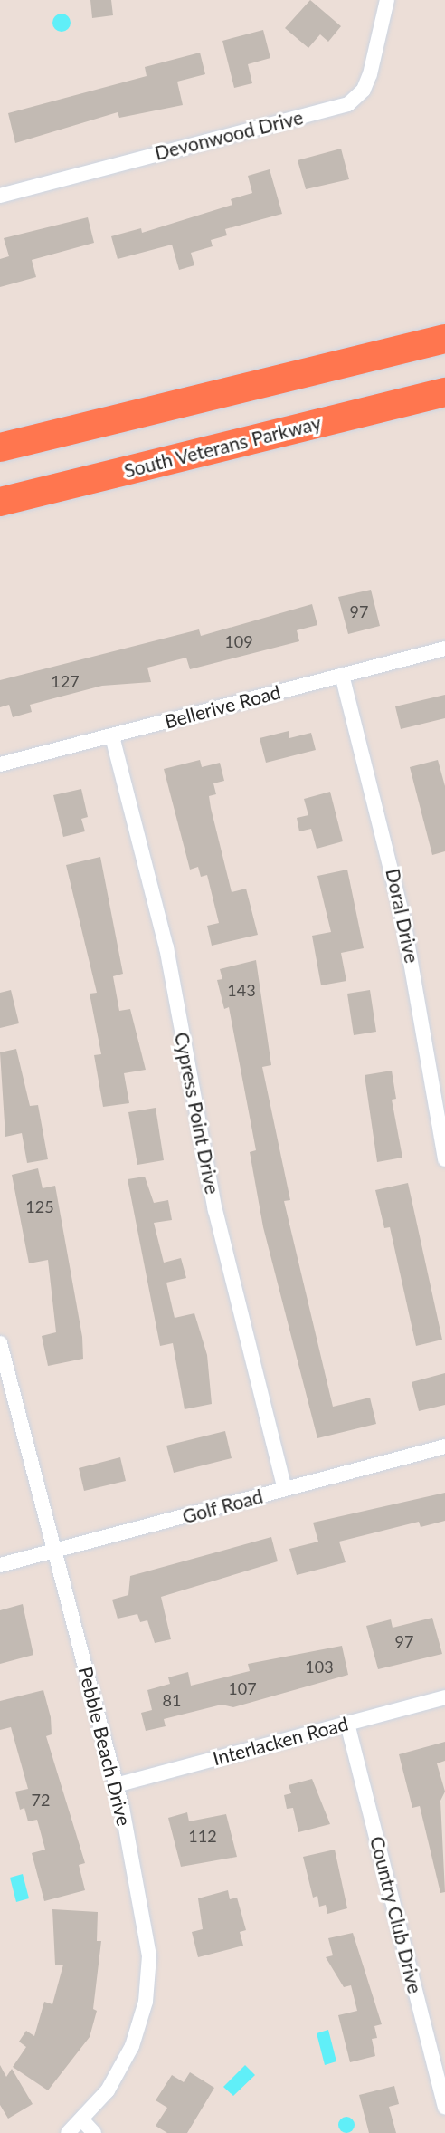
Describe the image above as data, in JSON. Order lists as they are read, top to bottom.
{
  "streets": {
    "highway": ["South Veterans Parkway"],
    "street": [
      "Devonwood Drive",
      "Bellerive Road",
      "Doral Drive",
      "Cypress Point Drive",
      "Golf Road",
      "Interlacken Road",
      "Pebble Beach Drive",
      "Country Club Drive"
    ]
  },
  "crossings": [
    ["Bellerive Road", "Doral Drive"],
    ["Bellerive Road", "Cypress Point Drive"],
    ["Cypress Point Drive", "Golf Road"],
    ["Golf Road", "Pebble Beach Drive"],
    ["Interlacken Road", "Pebble Beach Drive"],
    ["Interlacken Road", "Country Club Drive"]
  ],
  "house_numbers": [
    "97",
    "109",
    "127",
    "143",
    "125",
    "97",
    "103",
    "107",
    "81",
    "72",
    "112"
  ]
}
